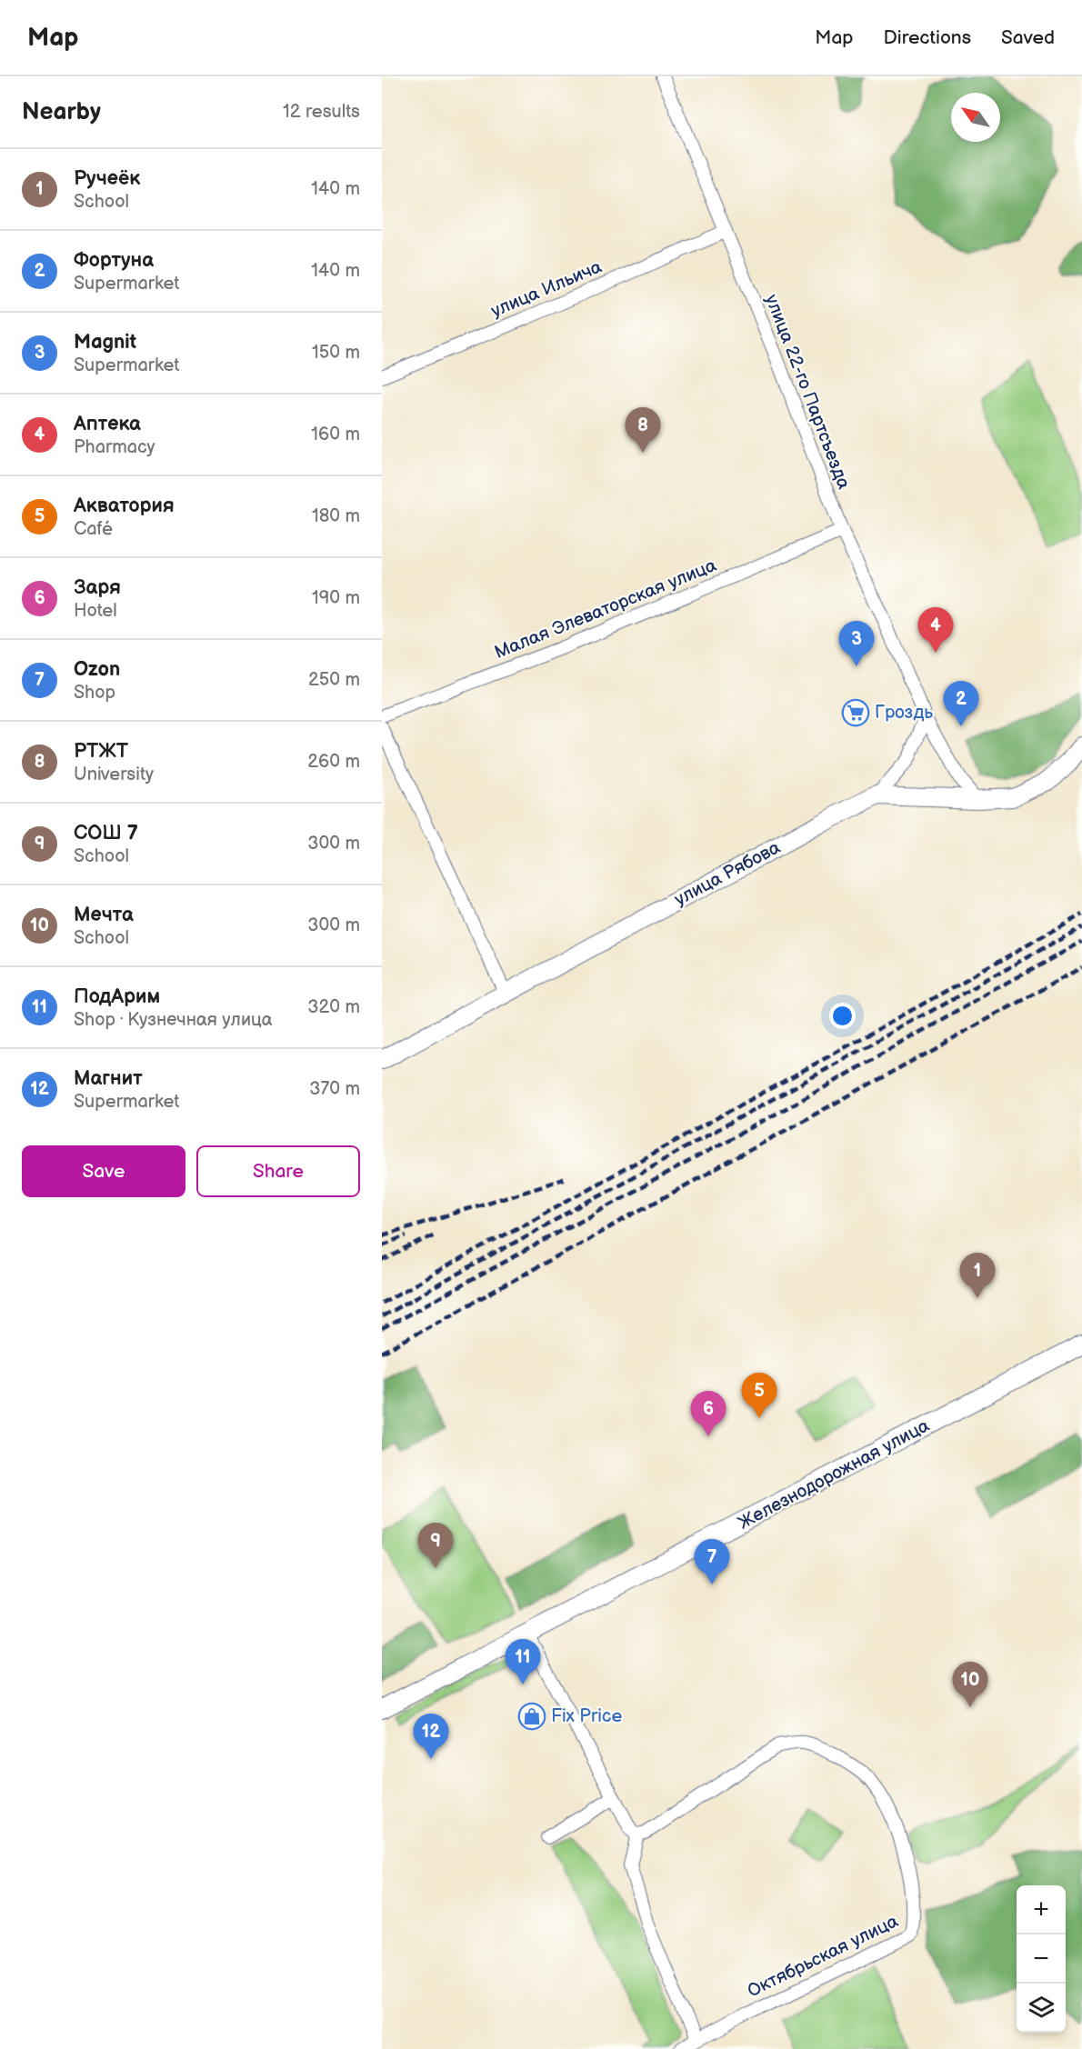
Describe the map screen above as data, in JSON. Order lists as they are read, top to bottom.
{
  "streets": {
    "street": [
      "улица Ильича",
      "улица 22-го Партсъезда",
      "Малая Элеваторская улица",
      "улица Рябова",
      "Железнодорожная улица",
      "Октябрьская улица"
    ]
  },
  "crossings": [
    ["улица Ильича", "улица 22-го Партсъезда"],
    ["улица 22-го Партсъезда", "Малая Элеваторская улица"],
    ["улица 22-го Партсъезда", "улица Рябова"]
  ],
  "places": {
    "supermarket": ["Гроздь"],
    "shop": ["Fix Price"]
  },
  "north": "top left",
  "page": {
    "header": "Map",
    "nav": ["Map", "Directions", "Saved"],
    "heading": ["Nearby", "12 results"],
    "list": [
      {
        "mark": "1",
        "name": "Ручеёк",
        "note": "School",
        "value": "140 m"
      },
      {
        "mark": "2",
        "name": "Фортуна",
        "note": "Supermarket",
        "value": "140 m"
      },
      {
        "mark": "3",
        "name": "Magnit",
        "note": "Supermarket",
        "value": "150 m"
      },
      {
        "mark": "4",
        "name": "Аптека",
        "note": "Pharmacy",
        "value": "160 m"
      },
      {
        "mark": "5",
        "name": "Акватория",
        "note": "Café",
        "value": "180 m"
      },
      {
        "mark": "6",
        "name": "Заря",
        "note": "Hotel",
        "value": "190 m"
      },
      {
        "mark": "7",
        "name": "Ozon",
        "note": "Shop",
        "value": "250 m"
      },
      {
        "mark": "8",
        "name": "РТЖТ",
        "note": "University",
        "value": "260 m"
      },
      {
        "mark": "9",
        "name": "СОШ 7",
        "note": "School",
        "value": "300 m"
      },
      {
        "mark": "10",
        "name": "Мечта",
        "note": "School",
        "value": "300 m"
      },
      {
        "mark": "11",
        "name": "ПодАрим",
        "note": "Shop · Кузнечная улица",
        "value": "320 m"
      },
      {
        "mark": "12",
        "name": "Магнит",
        "note": "Supermarket",
        "value": "370 m"
      }
    ],
    "pins": [
      "8",
      "4",
      "3",
      "2",
      "1",
      "5",
      "6",
      "9",
      "7",
      "11",
      "10",
      "12"
    ],
    "buttons": ["Save", "Share"],
    "map_buttons": ["+", "−"]
  }
}
